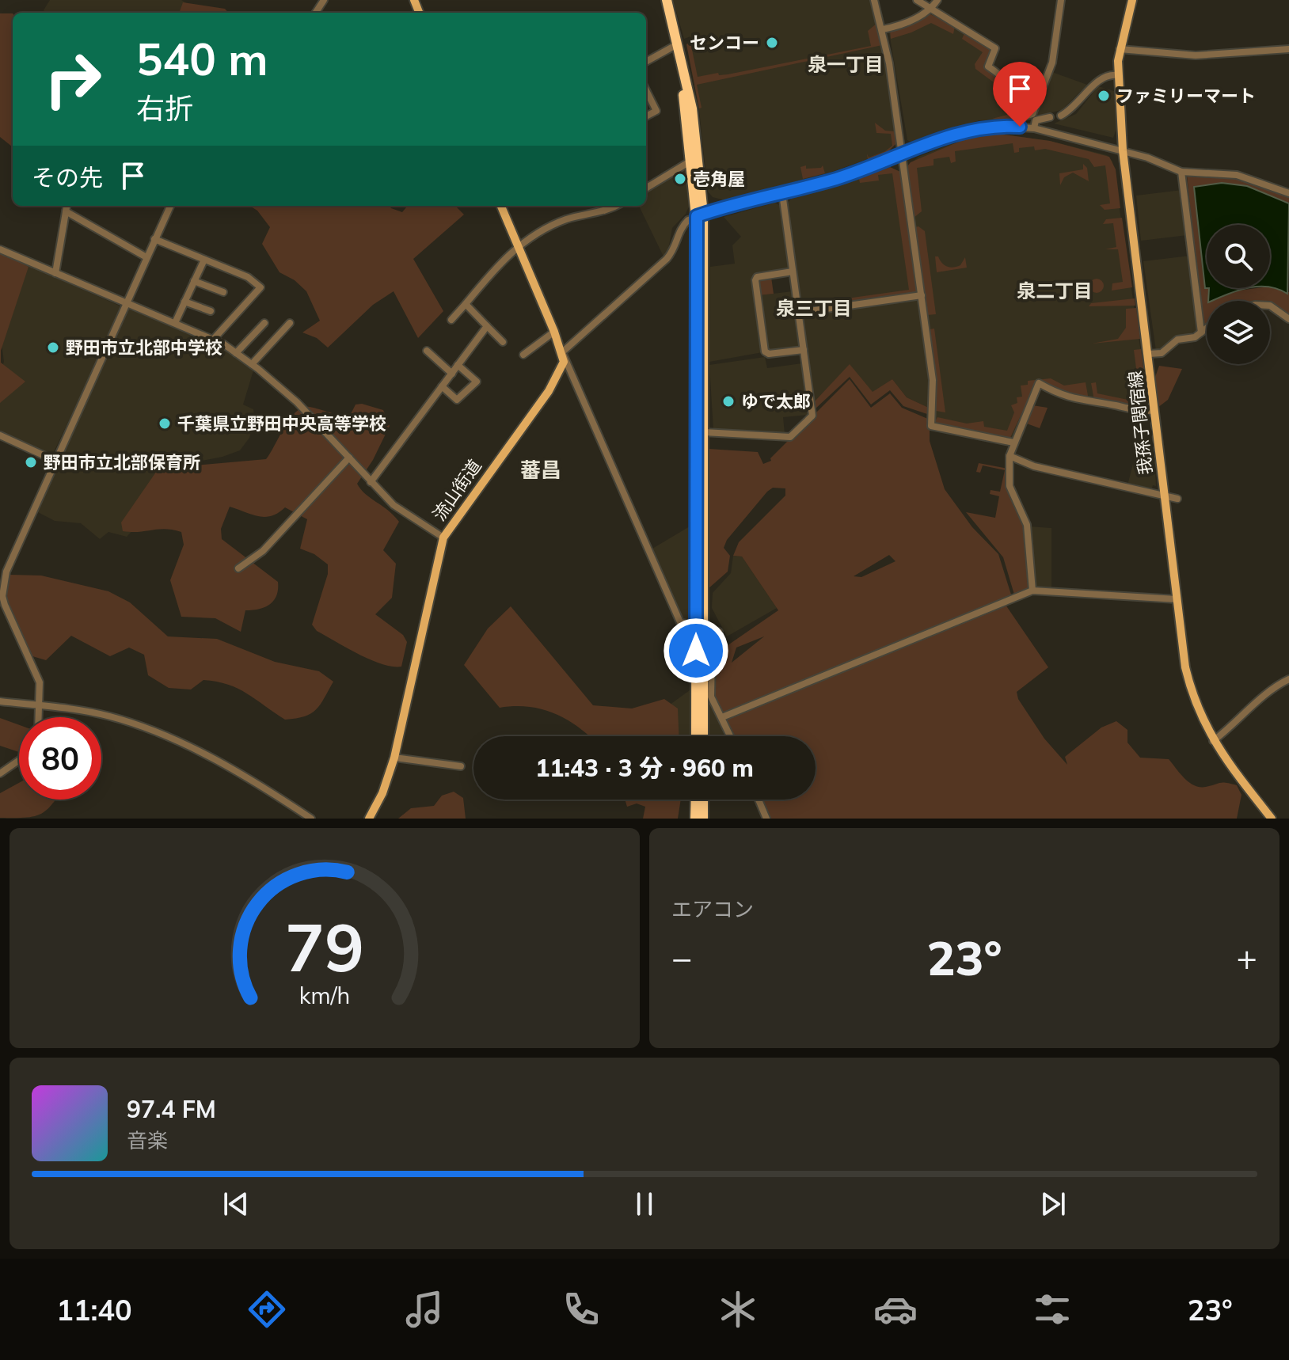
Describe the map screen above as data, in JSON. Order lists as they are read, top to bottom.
{
  "streets": {
    "main road": ["我孫子関宿線", "流山街道"]
  },
  "districts": [
    "泉一丁目",
    "泉二丁目",
    "泉三丁目",
    "蕃昌"
  ],
  "places": [
    "センコー",
    "ファミリーマート",
    "壱角屋",
    "野田市立北部中学校",
    "ゆで太郎",
    "千葉県立野田中央高等学校",
    "野田市立北部保育所"
  ],
  "page": {
    "turn": ["540 m", "右折"],
    "then": "その先",
    "limit": "80",
    "trip": "11:43 · 3 分 · 960 m",
    "tile": "エアコン",
    "heat": ["−", "23°", "+"],
    "song": ["97.4 FM", "音楽"],
    "tabs": ["11:40", "23°"],
    "gauge": ["79", "km/h"]
  }
}
